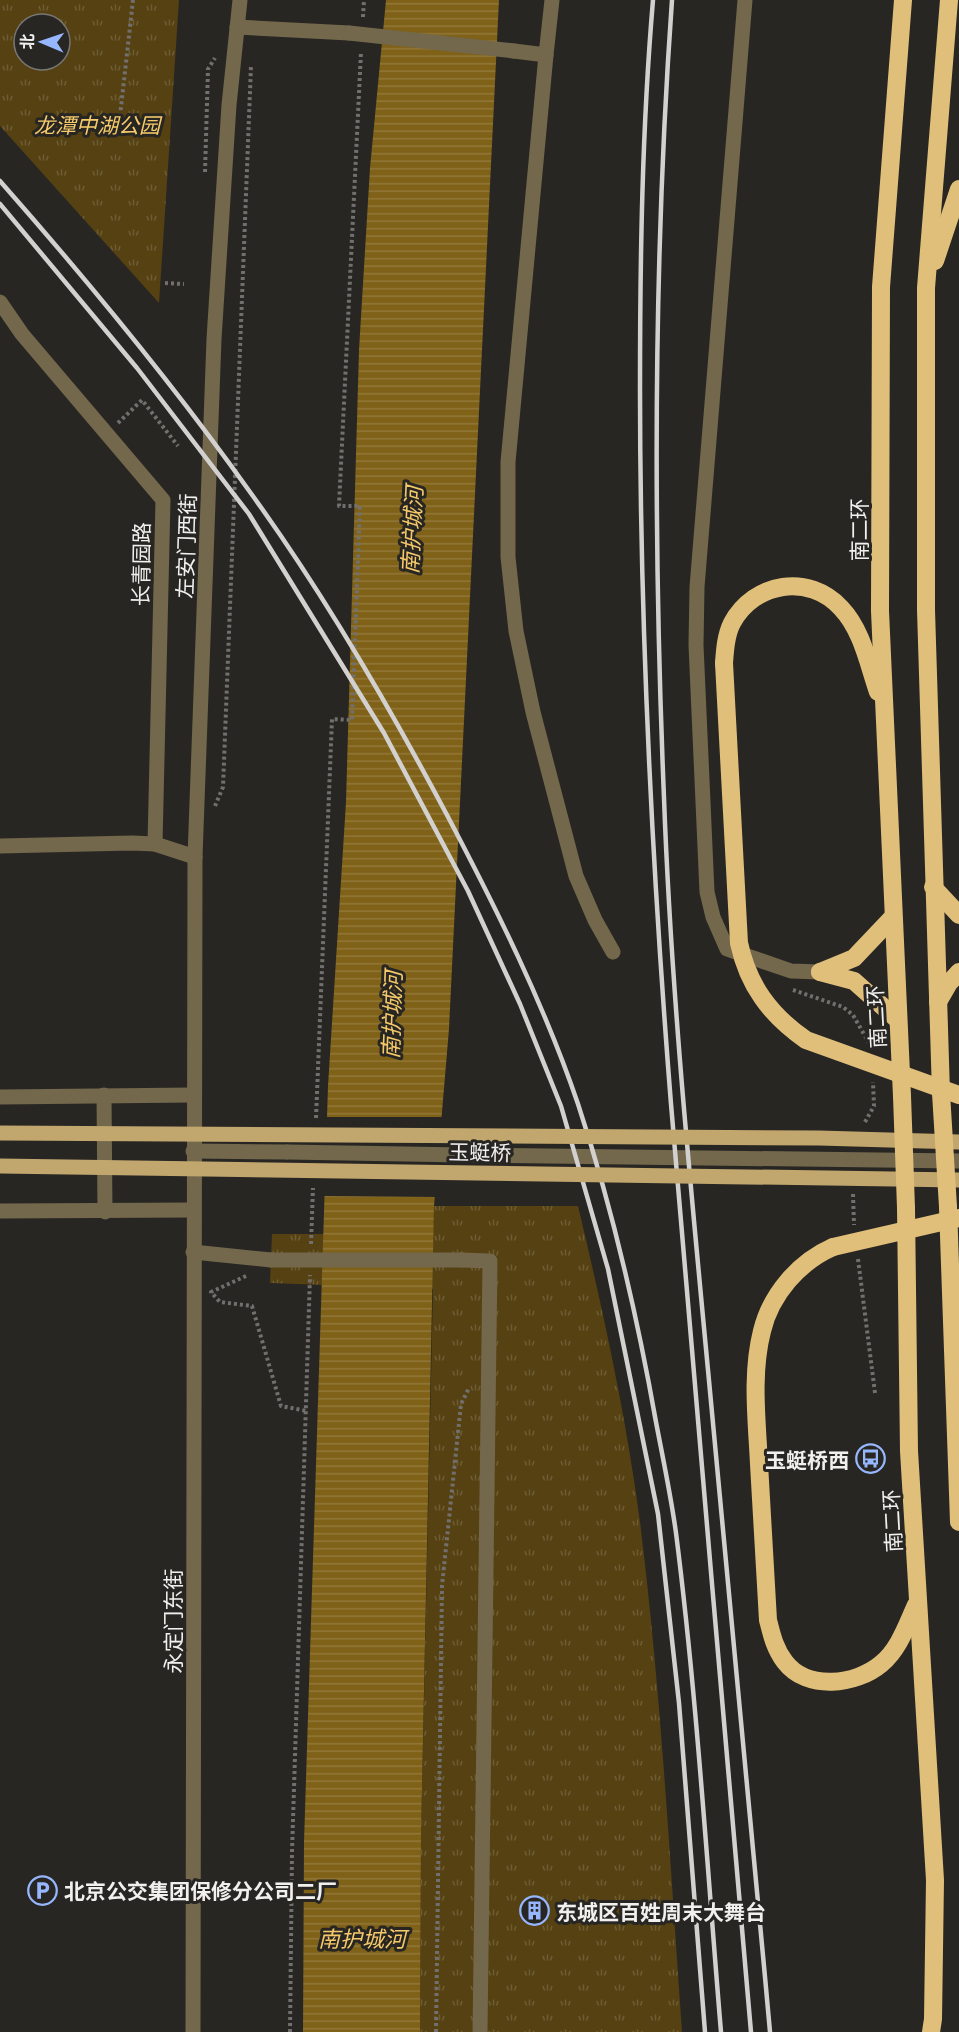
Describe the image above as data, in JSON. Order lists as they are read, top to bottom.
{
  "streets": {
    "highway": ["南二环"],
    "main road": ["玉蜓桥"],
    "street": ["左安门西街", "长青园路", "永定门东街"]
  },
  "crossings": [
    ["左安门西街", "永定门东街"]
  ],
  "water": ["南护城河"],
  "parks": ["龙潭中湖公园"],
  "places": {
    "bus stop": ["玉蜓桥西"],
    "parking": ["北京公交集团保修分公司二厂"],
    "building": ["东城区百姓周末大舞台"]
  },
  "north": "left"
}
